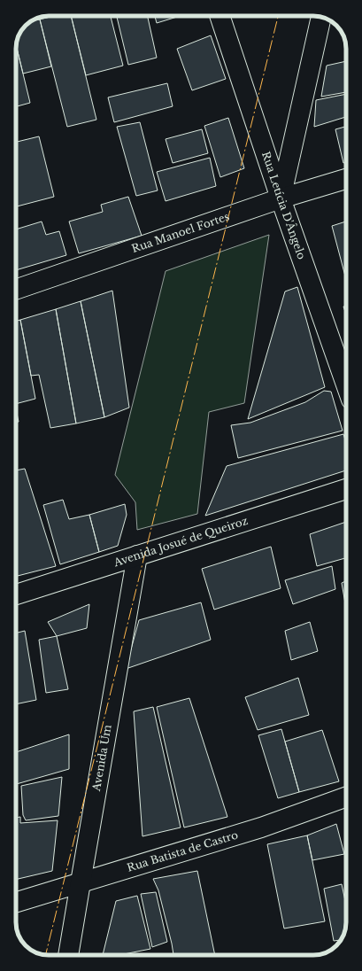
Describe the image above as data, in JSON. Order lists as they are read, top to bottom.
{
  "streets": {
    "street": [
      "Rua Letícia D'Ângelo",
      "Rua Manoel Fortes",
      "Avenida Josué de Queiroz",
      "Avenida Um",
      "Rua Batista de Castro"
    ]
  },
  "crossings": [
    ["Rua Letícia D'Ângelo", "Rua Manoel Fortes"],
    ["Avenida Josué de Queiroz", "Avenida Um"],
    ["Avenida Um", "Rua Batista de Castro"]
  ]
}
